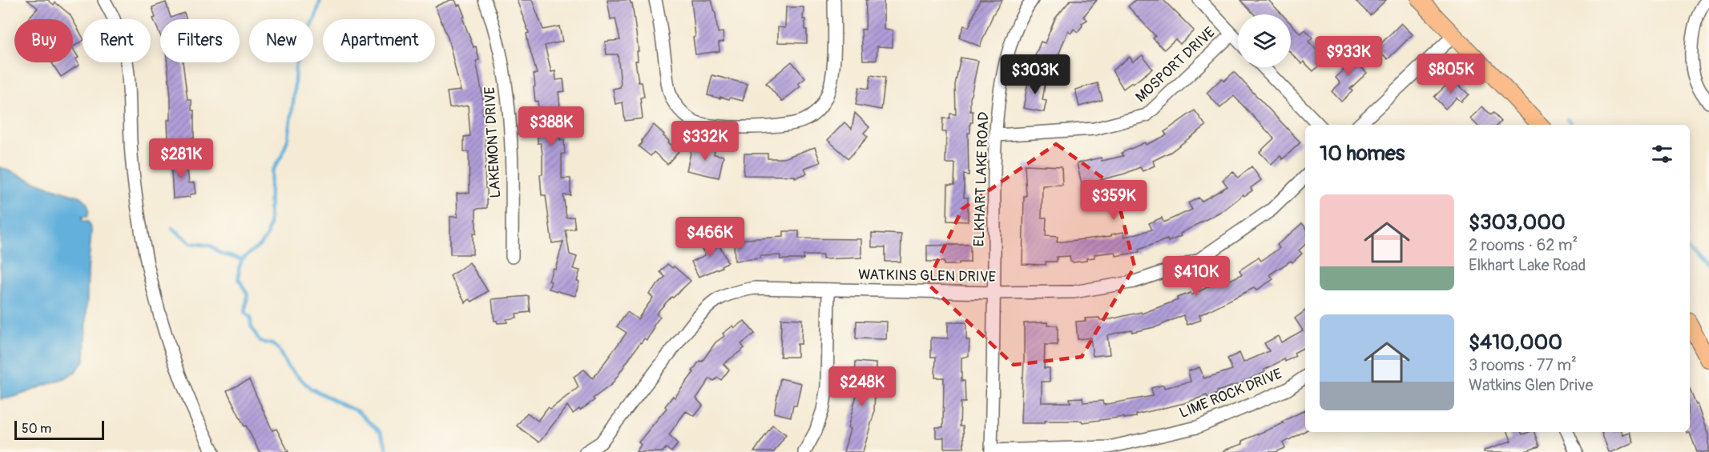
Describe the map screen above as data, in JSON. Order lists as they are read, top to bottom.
{
  "streets": {
    "street": [
      "MOSPORT DRIVE",
      "LAKEMONT DRIVE",
      "ELKHART LAKE ROAD",
      "WATKINS GLEN DRIVE",
      "LIME ROCK DRIVE"
    ]
  },
  "crossings": [
    ["MOSPORT DRIVE", "ELKHART LAKE ROAD"],
    ["ELKHART LAKE ROAD", "WATKINS GLEN DRIVE"],
    ["ELKHART LAKE ROAD", "LIME ROCK DRIVE"]
  ],
  "scale_bar": "50 m",
  "page": {
    "chip": [
      "Buy",
      "Rent",
      "Filters",
      "New",
      "Apartment"
    ],
    "price": [
      "$933K",
      "$805K",
      "$303K",
      "$388K",
      "$332K",
      "$281K",
      "$359K",
      "$466K",
      "$410K",
      "$248K"
    ],
    "heading": "10 homes",
    "list": [
      {
        "name": "$303,000",
        "note": "2 rooms · 62 m² · Elkhart Lake Road"
      },
      {
        "name": "$410,000",
        "note": "3 rooms · 77 m² · Watkins Glen Drive"
      }
    ],
    "scale": "50 m"
  }
}
